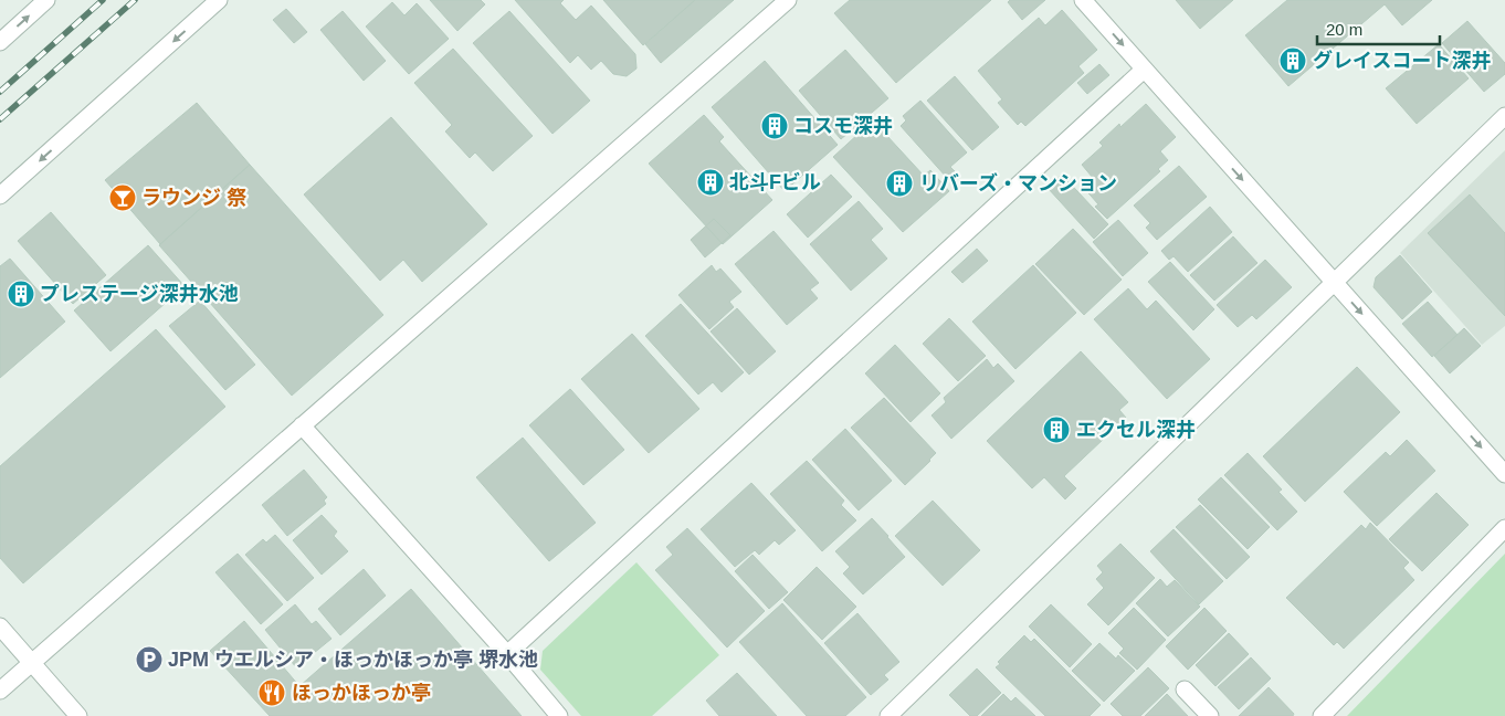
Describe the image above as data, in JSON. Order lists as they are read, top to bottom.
{
  "places": {
    "building": [
      "グレイスコート深井",
      "コスモ深井",
      "北斗Fビル",
      "リバーズ・マンション",
      "プレステージ深井水池",
      "エクセル深井"
    ],
    "bar": ["ラウンジ 祭"],
    "parking": ["JPM ウエルシア・ほっかほっか亭 堺水池"],
    "restaurant": ["ほっかほっか亭"]
  },
  "scale_bar": "20 m"
}
